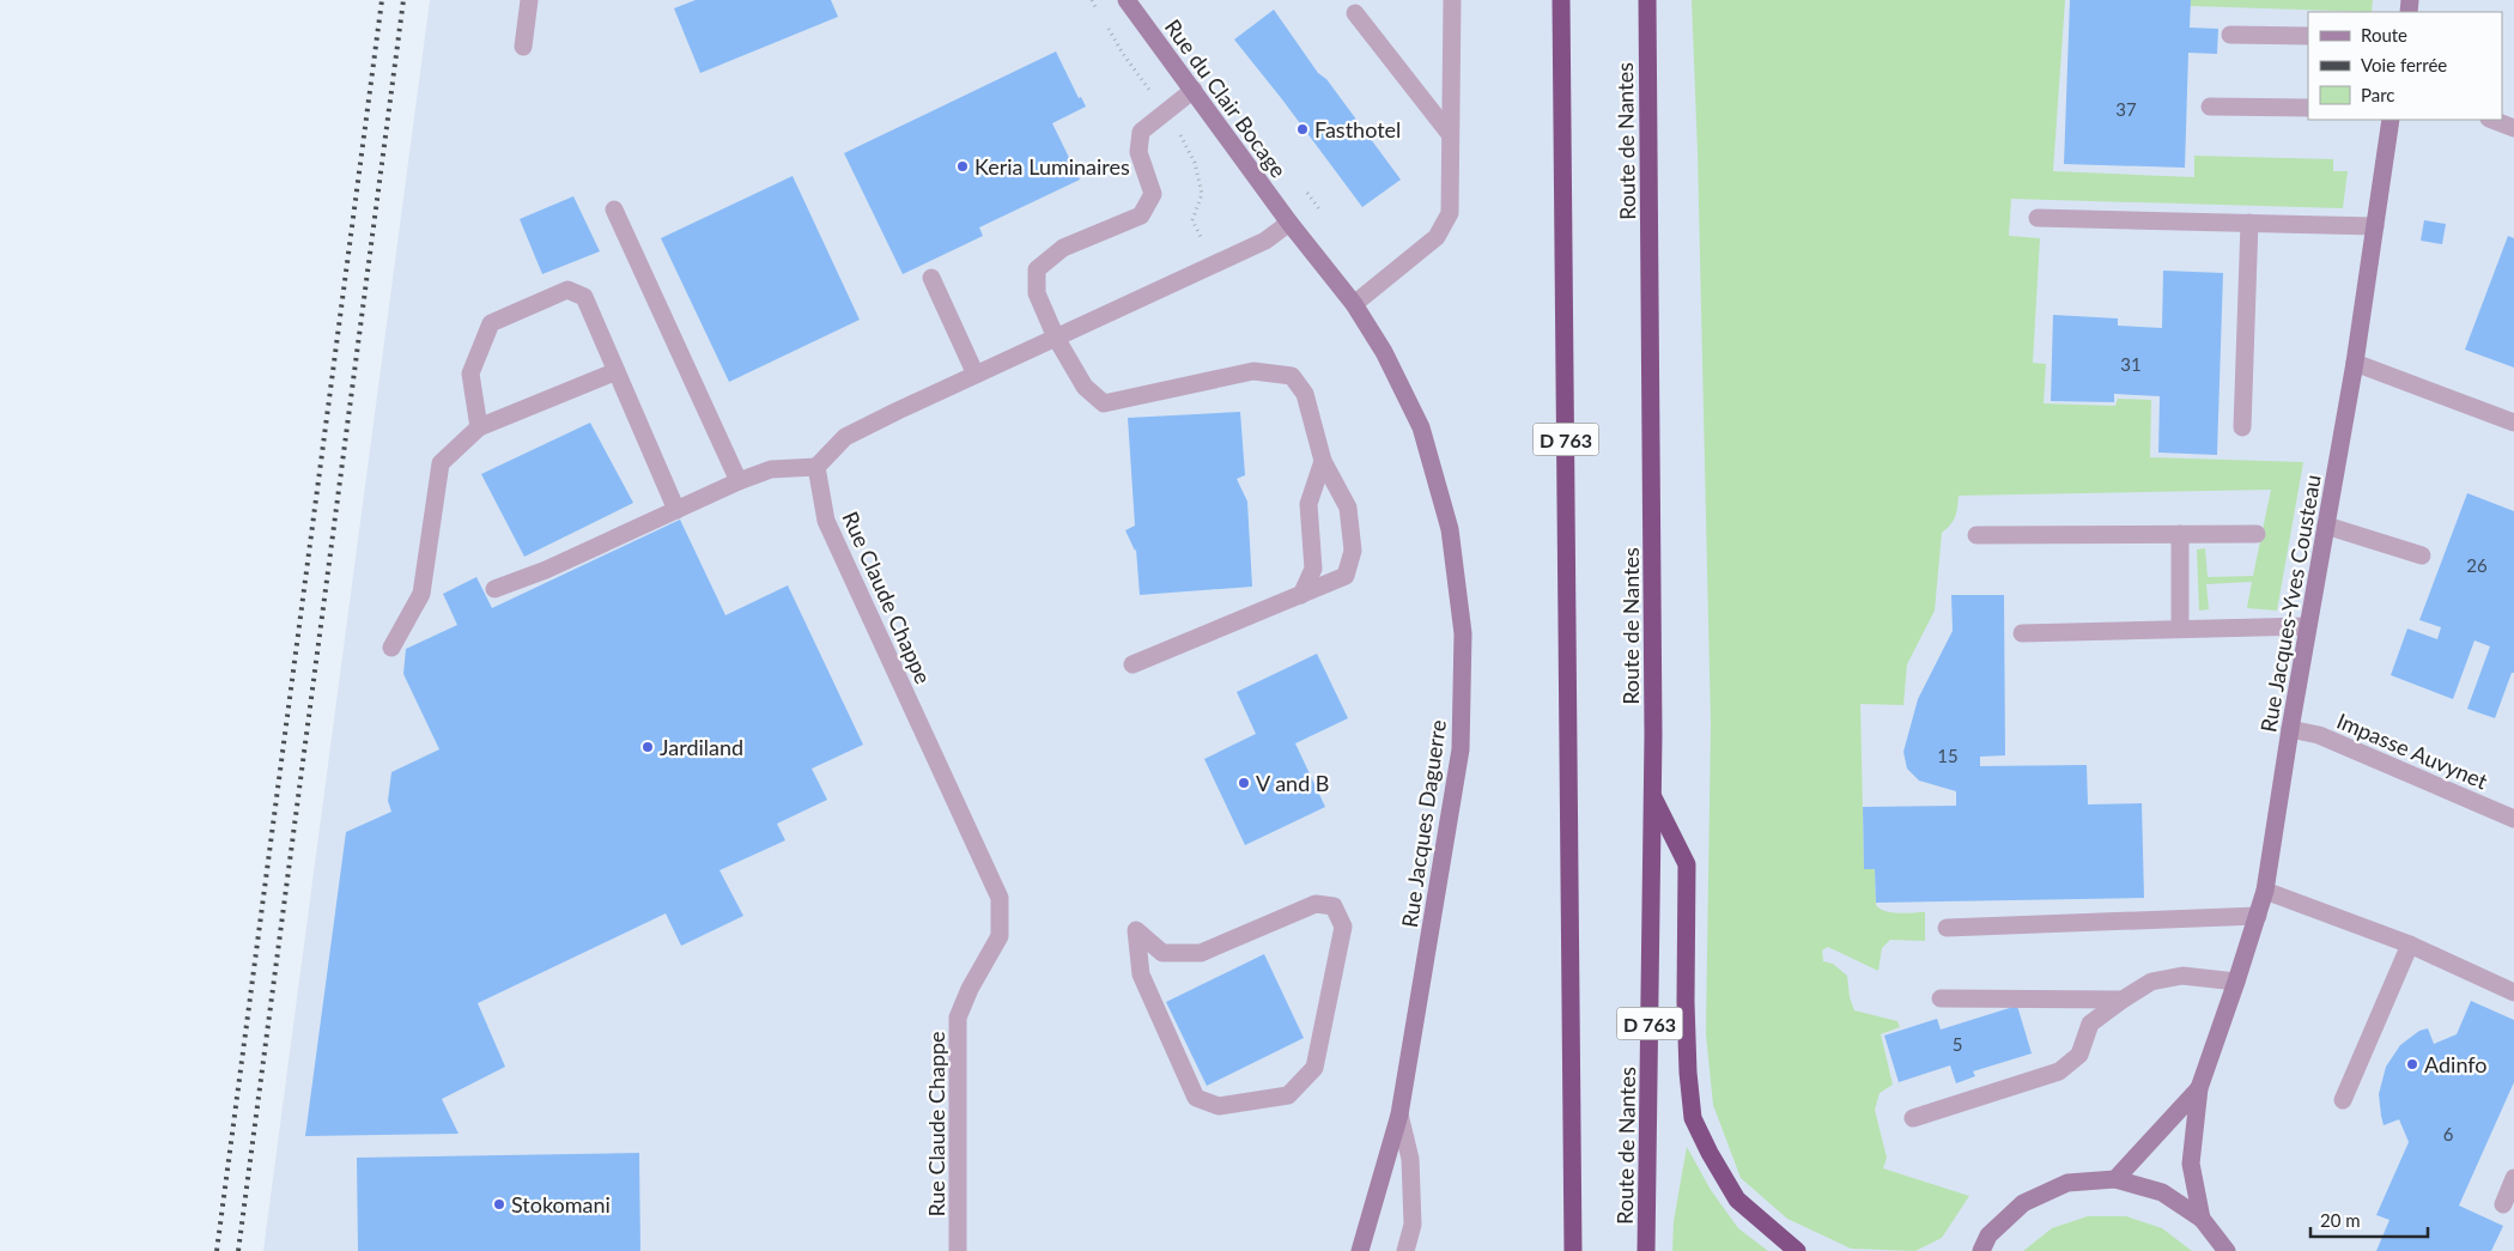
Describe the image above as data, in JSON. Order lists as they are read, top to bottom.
{
  "streets": {
    "highway": ["Route de Nantes", "D 763"],
    "street": [
      "Rue du Clair Bocage",
      "Rue Claude Chappe",
      "Rue Jacques-Yves Cousteau",
      "Impasse Auvynet",
      "Rue Jacques Daguerre"
    ]
  },
  "crossings": [
    ["Rue du Clair Bocage", "Rue Jacques Daguerre"],
    ["Rue Jacques-Yves Cousteau", "Impasse Auvynet"]
  ],
  "places": [
    "Fasthotel",
    "Keria Luminaires",
    "Jardiland",
    "V and B",
    "Adinfo",
    "Stokomani"
  ],
  "house_numbers": [
    "37",
    "31",
    "26",
    "15",
    "5",
    "6"
  ],
  "legend": ["Route", "Voie ferrée", "Parc"],
  "scale_bar": "20 m"
}
